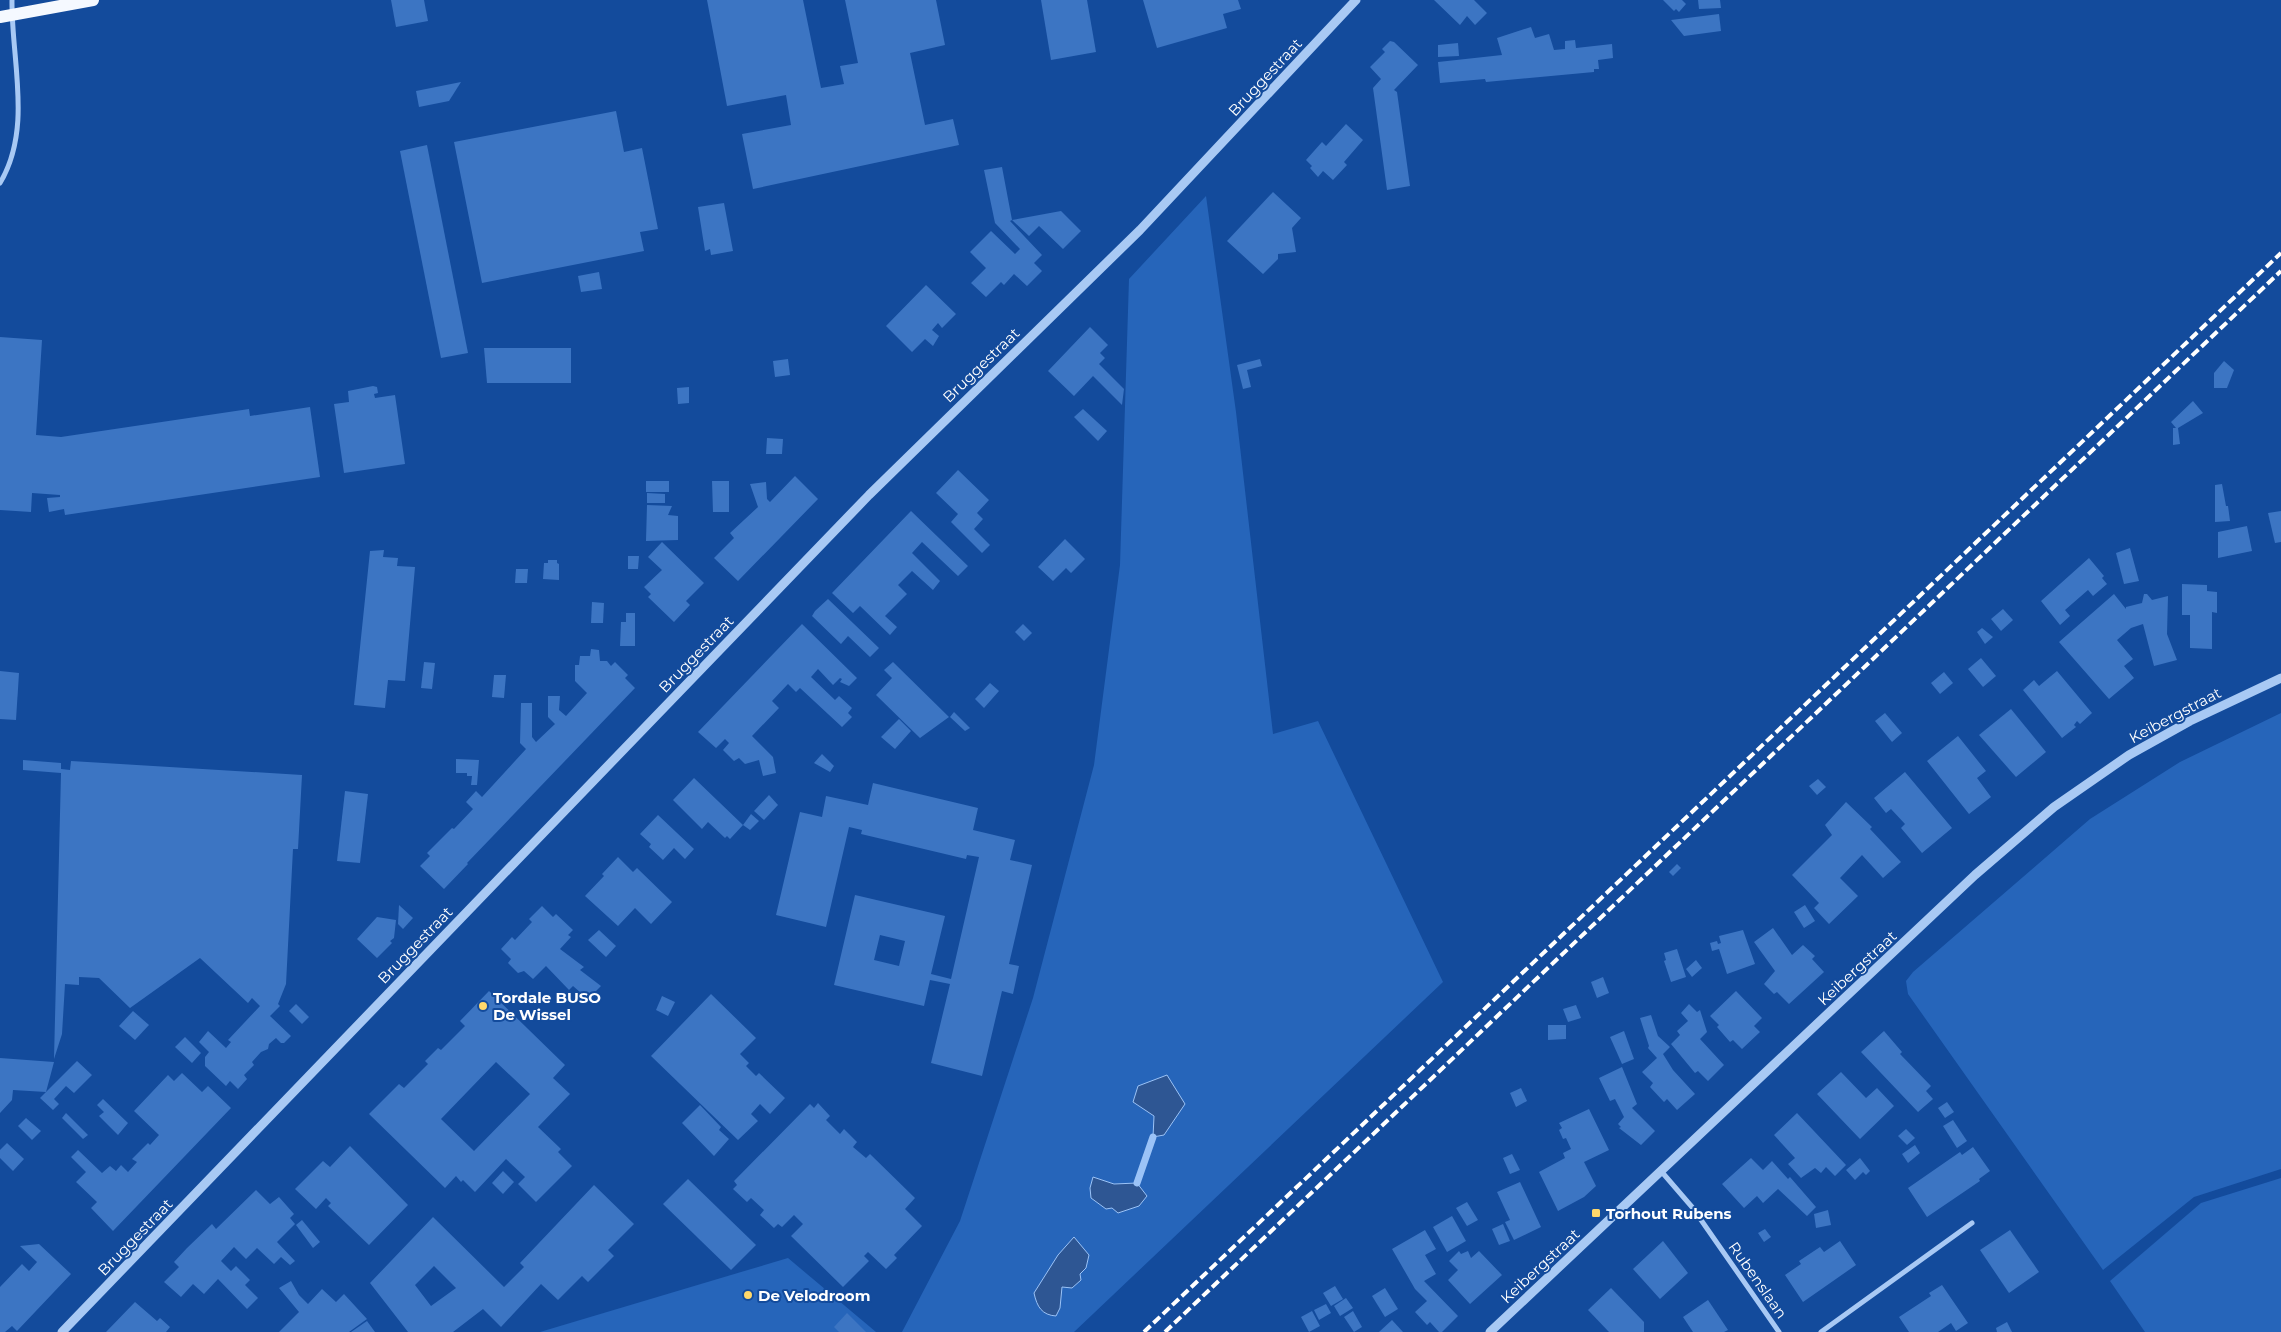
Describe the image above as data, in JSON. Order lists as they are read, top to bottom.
{
  "streets": {
    "street": ["Bruggestraat", "Keibergstraat", "Rubenslaan"]
  },
  "crossings": [
    ["Keibergstraat", "Rubenslaan"]
  ],
  "places": {
    "other": ["Tordale BUSO De Wissel", "De Velodroom"],
    "transit": ["Torhout Rubens"]
  }
}
